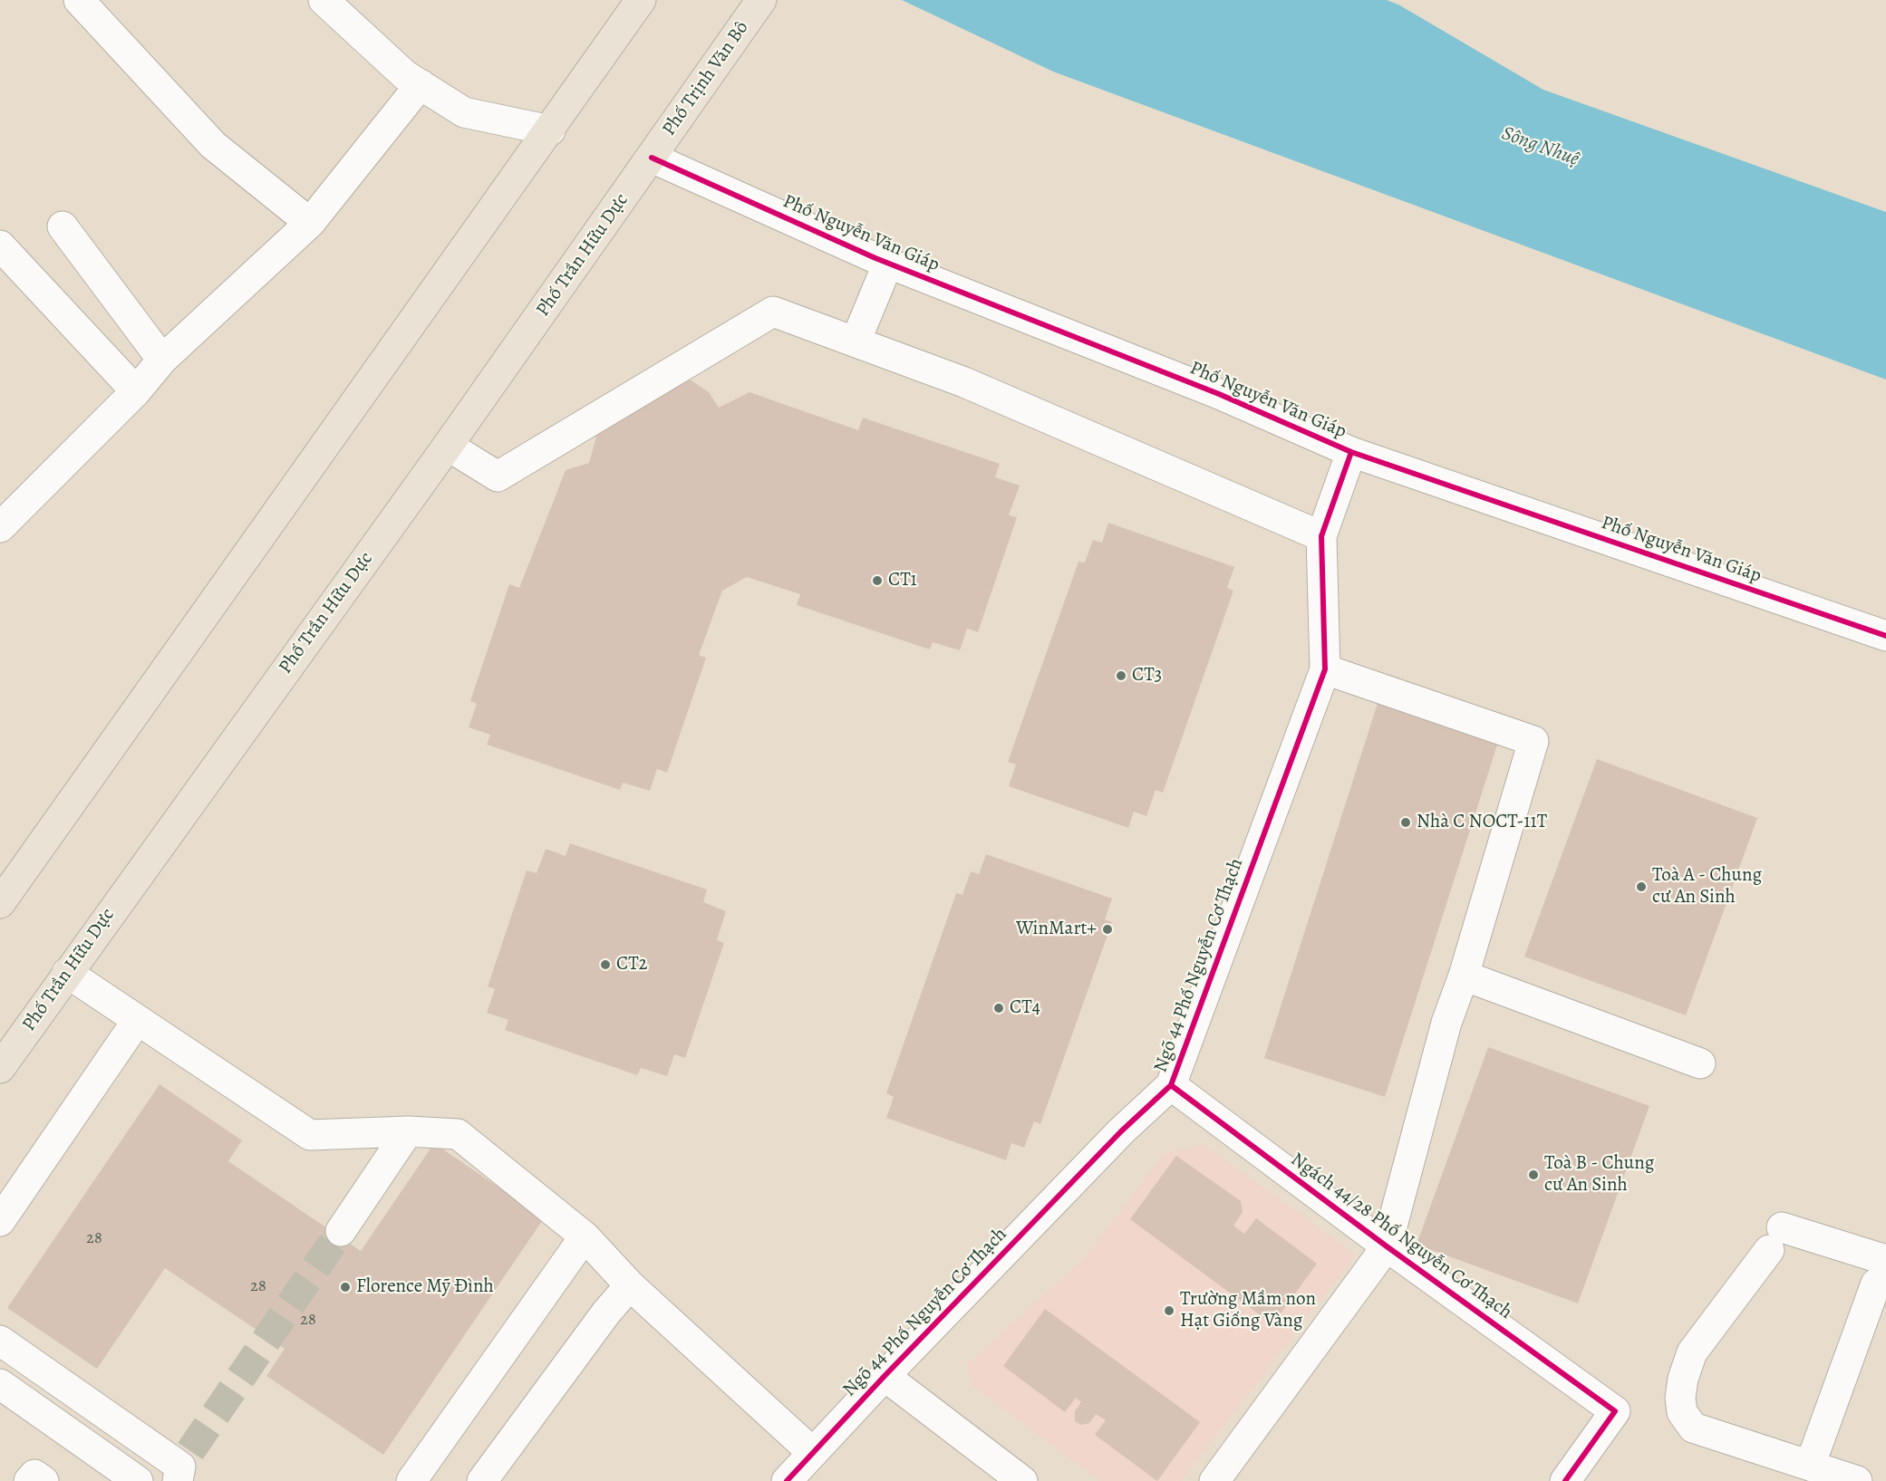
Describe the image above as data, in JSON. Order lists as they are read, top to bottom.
{
  "streets": {
    "main road": ["Phố Trịnh Văn Bô", "Phố Trần Hữu Dực"],
    "street": ["Phố Nguyễn Văn Giáp", "Ngõ 44 Phố Nguyễn Cơ Thạch", "Ngách 44/28 Phố Nguyễn Cơ Thạch"]
  },
  "crossings": [
    ["Phố Trịnh Văn Bô", "Phố Nguyễn Văn Giáp"],
    ["Phố Trịnh Văn Bô", "Phố Trần Hữu Dực"],
    ["Phố Nguyễn Văn Giáp", "Phố Trần Hữu Dực"],
    ["Phố Nguyễn Văn Giáp", "Ngõ 44 Phố Nguyễn Cơ Thạch"],
    ["Ngõ 44 Phố Nguyễn Cơ Thạch", "Ngách 44/28 Phố Nguyễn Cơ Thạch"]
  ],
  "water": ["Sông Nhuệ"],
  "places": [
    "CT1",
    "CT3",
    "Nhà C NOCT-11T",
    "Toà A - Chung cư An Sinh",
    "WinMart+",
    "CT2",
    "CT4",
    "Toà B - Chung cư An Sinh",
    "Florence Mỹ Đình",
    "Trường Mầm non Hạt Giống Vàng"
  ],
  "house_numbers": ["28", "28", "28"]
}
